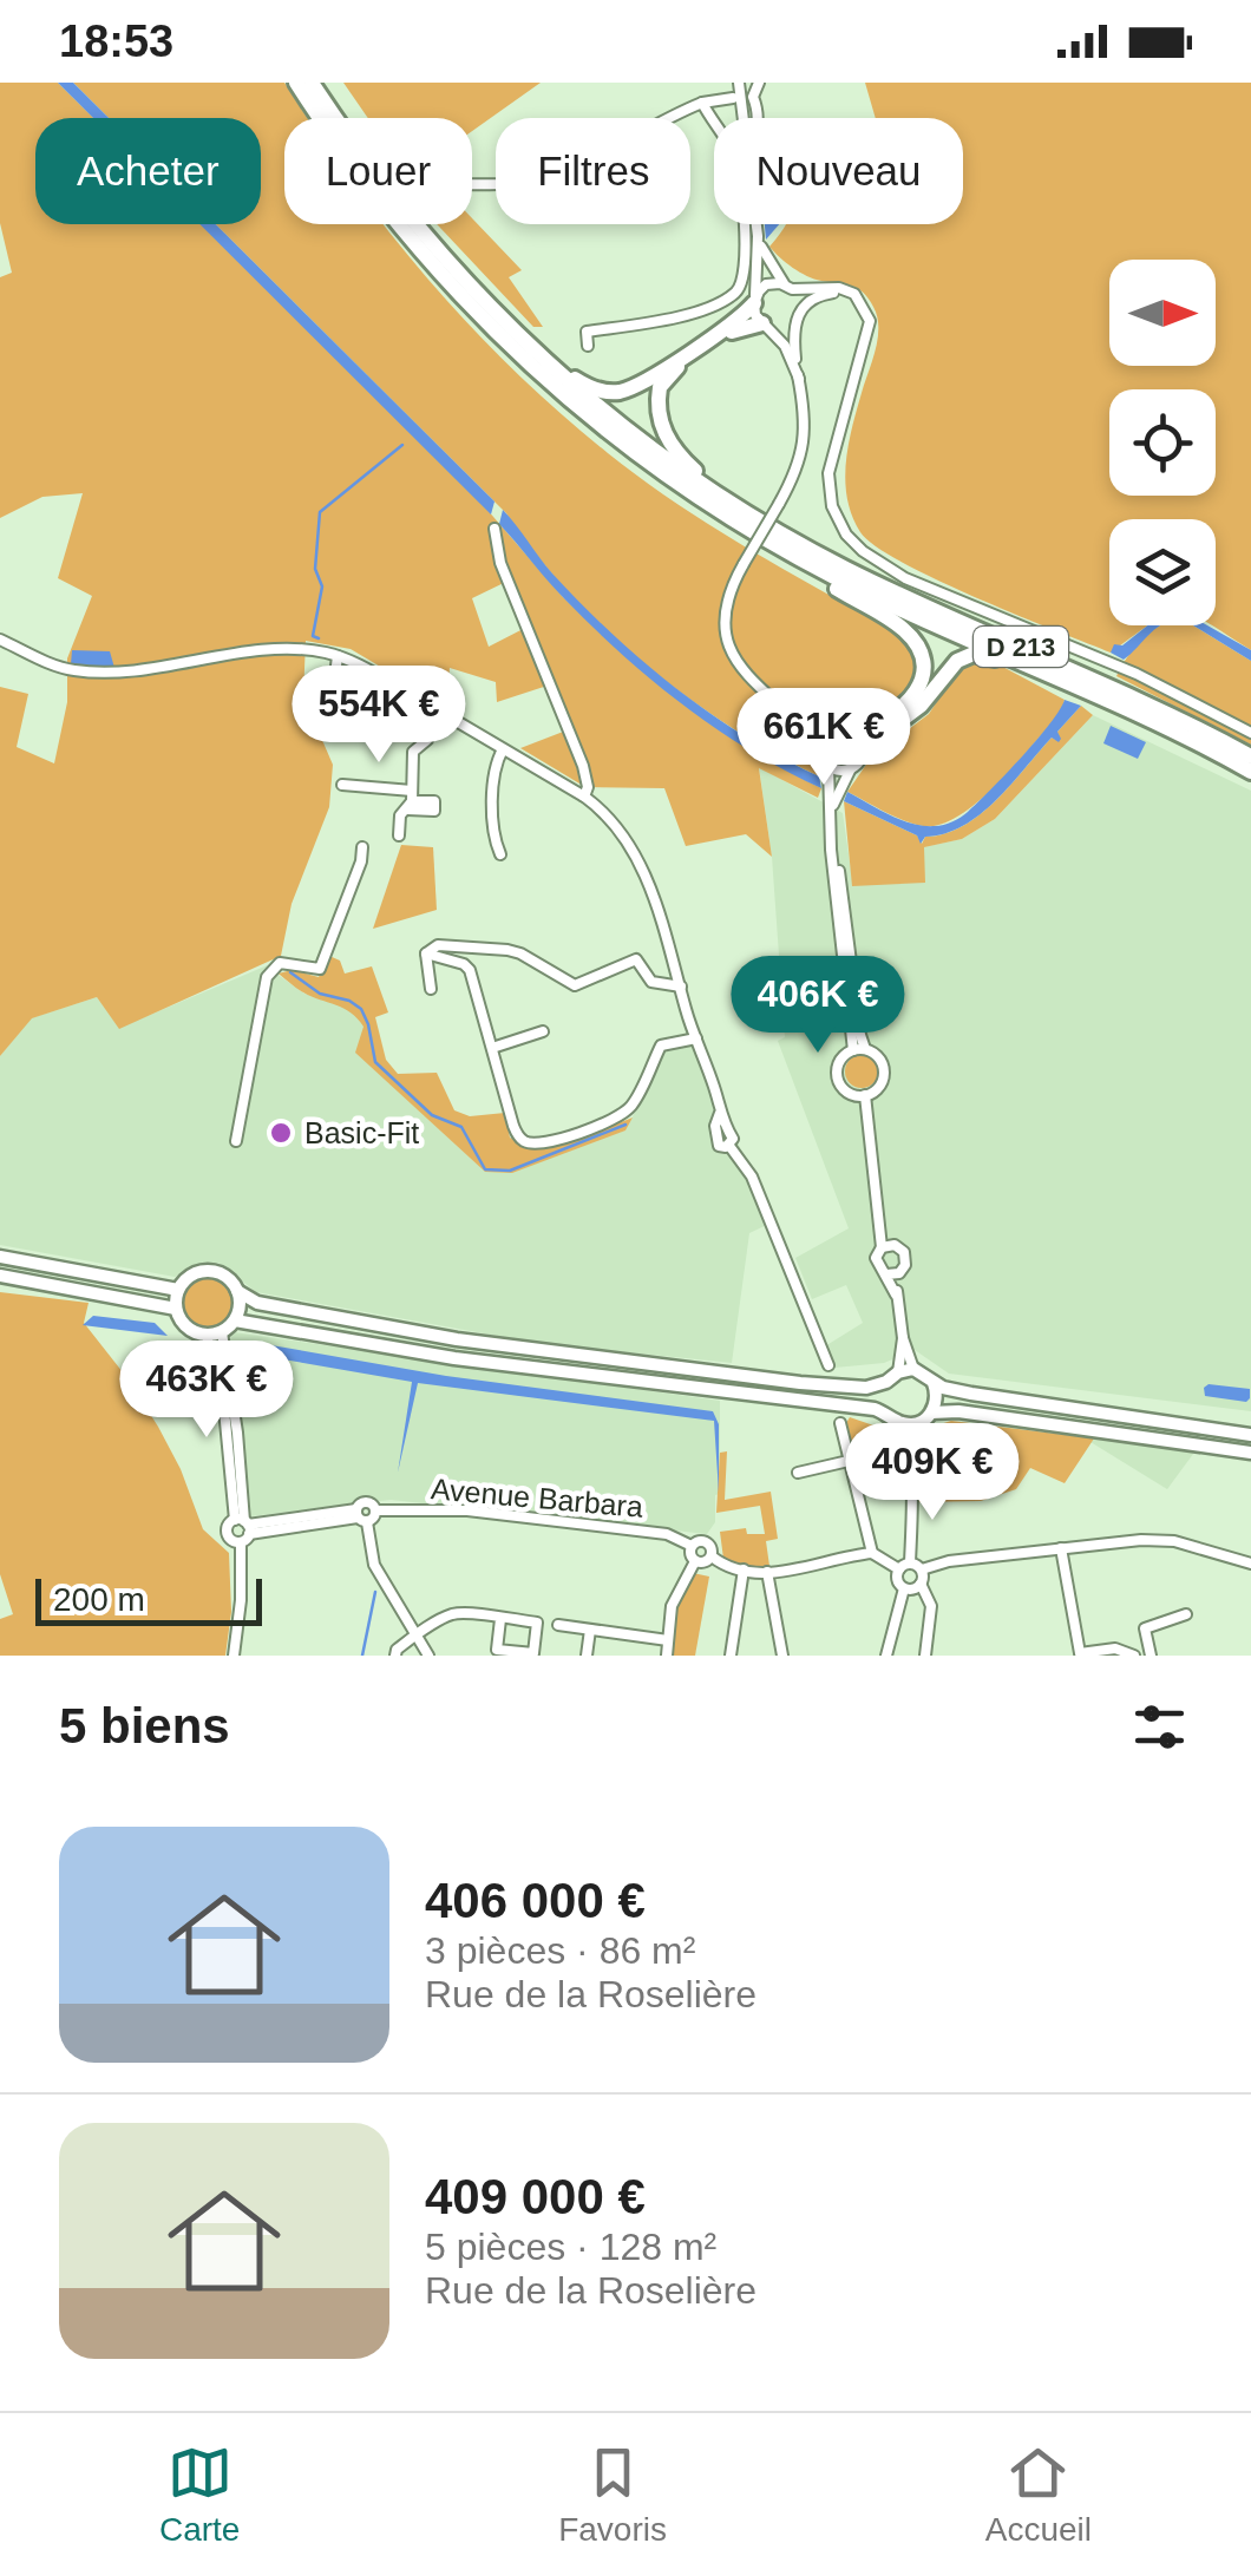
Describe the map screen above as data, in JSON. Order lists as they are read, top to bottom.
{
  "streets": {
    "highway": ["D 213"],
    "street": ["Avenue Barbara"]
  },
  "places": ["Basic-Fit"],
  "scale_bar": "200 m",
  "north": "right",
  "page": {
    "status": "18:53",
    "chip": [
      "Acheter",
      "Louer",
      "Filtres",
      "Nouveau"
    ],
    "price": [
      "554K €",
      "661K €",
      "406K €",
      "463K €",
      "409K €"
    ],
    "scale": "200 m",
    "heading": "5 biens",
    "list": [
      {
        "name": "406 000 €",
        "note": "3 pièces · 86 m² · Rue de la Roselière"
      },
      {
        "name": "409 000 €",
        "note": "5 pièces · 128 m² · Rue de la Roselière"
      }
    ],
    "tabs": ["Carte", "Favoris", "Accueil"]
  }
}
